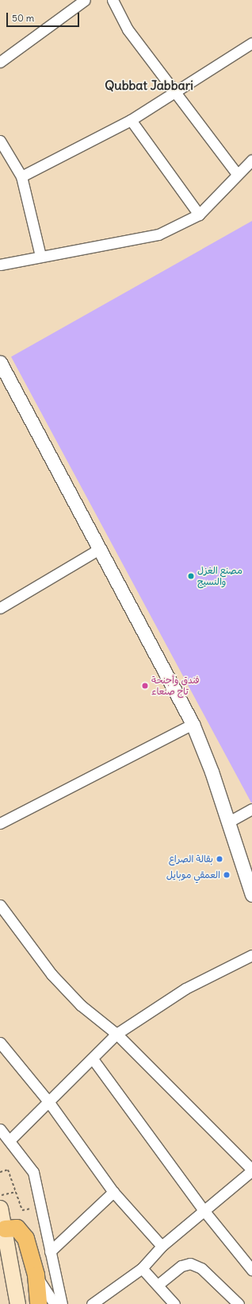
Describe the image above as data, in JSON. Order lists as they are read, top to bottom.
{
  "districts": ["Qubbat Jabbari"],
  "places": [
    "مصنع الغزل والنسيج",
    "فندق وأجنحة تاج صنعاء",
    "بقالة الصراع",
    "العمقي موبايل"
  ],
  "scale_bar": "50 m"
}
